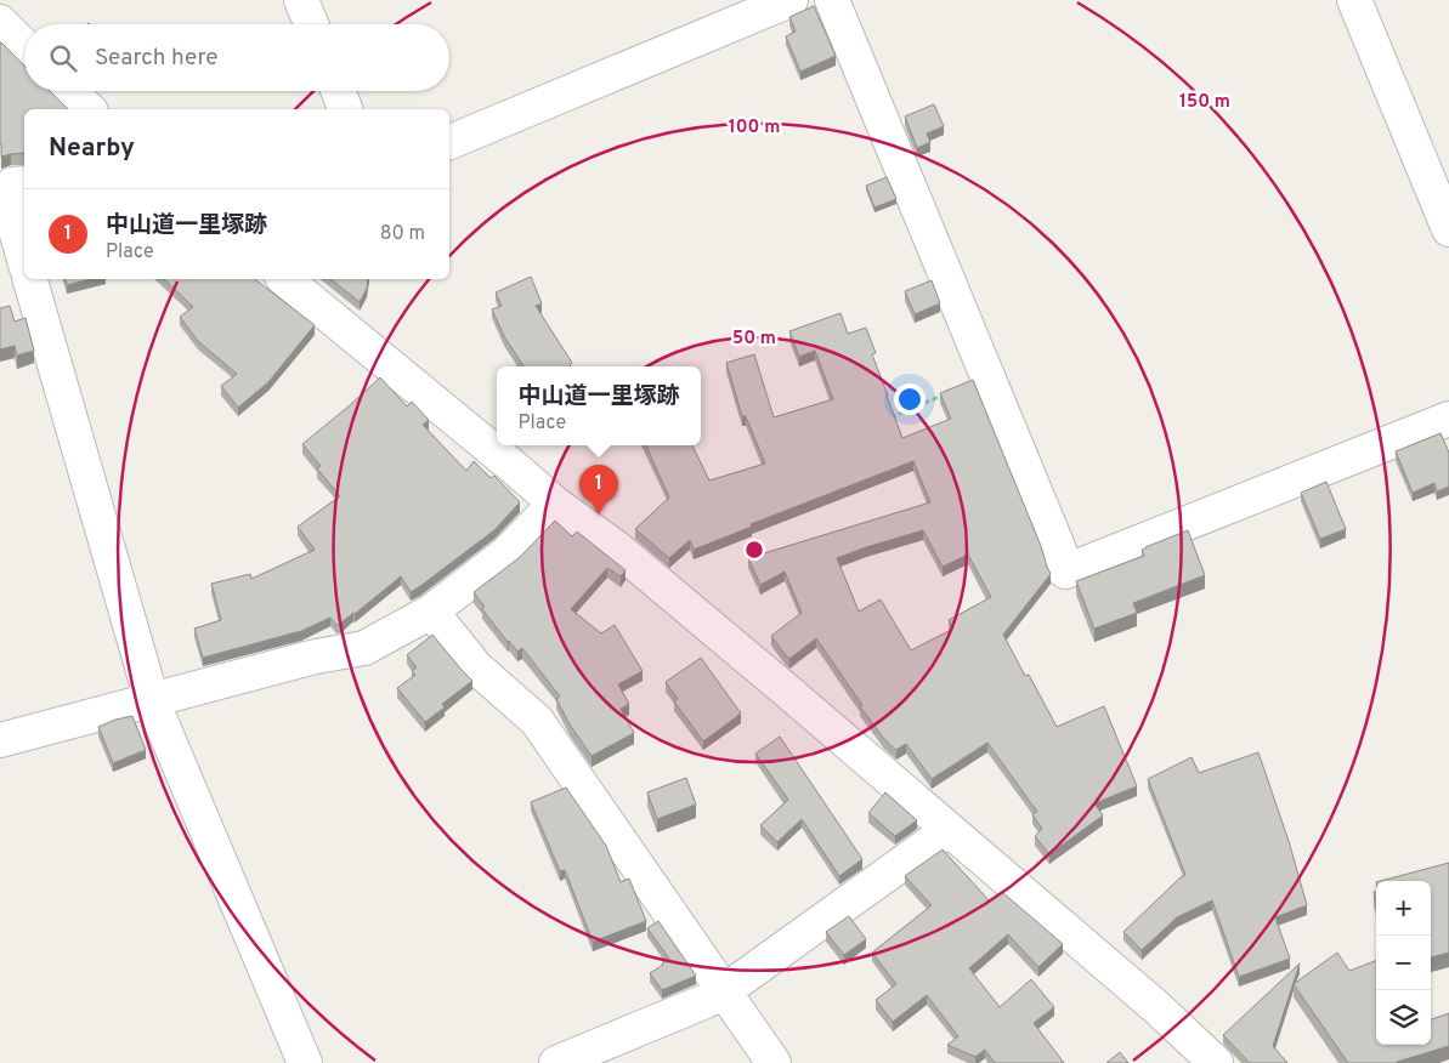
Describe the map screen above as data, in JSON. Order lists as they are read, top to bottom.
{
  "page": {
    "search": "Search here",
    "heading": "Nearby",
    "list": [
      {
        "mark": "1",
        "name": "中山道一里塚跡",
        "note": "Place",
        "value": "80 m"
      }
    ],
    "popup": ["中山道一里塚跡", "Place"],
    "pins": "1",
    "map_buttons": ["+", "−"]
  },
  "rings": ["150 m", "100 m", "50 m"]
}
